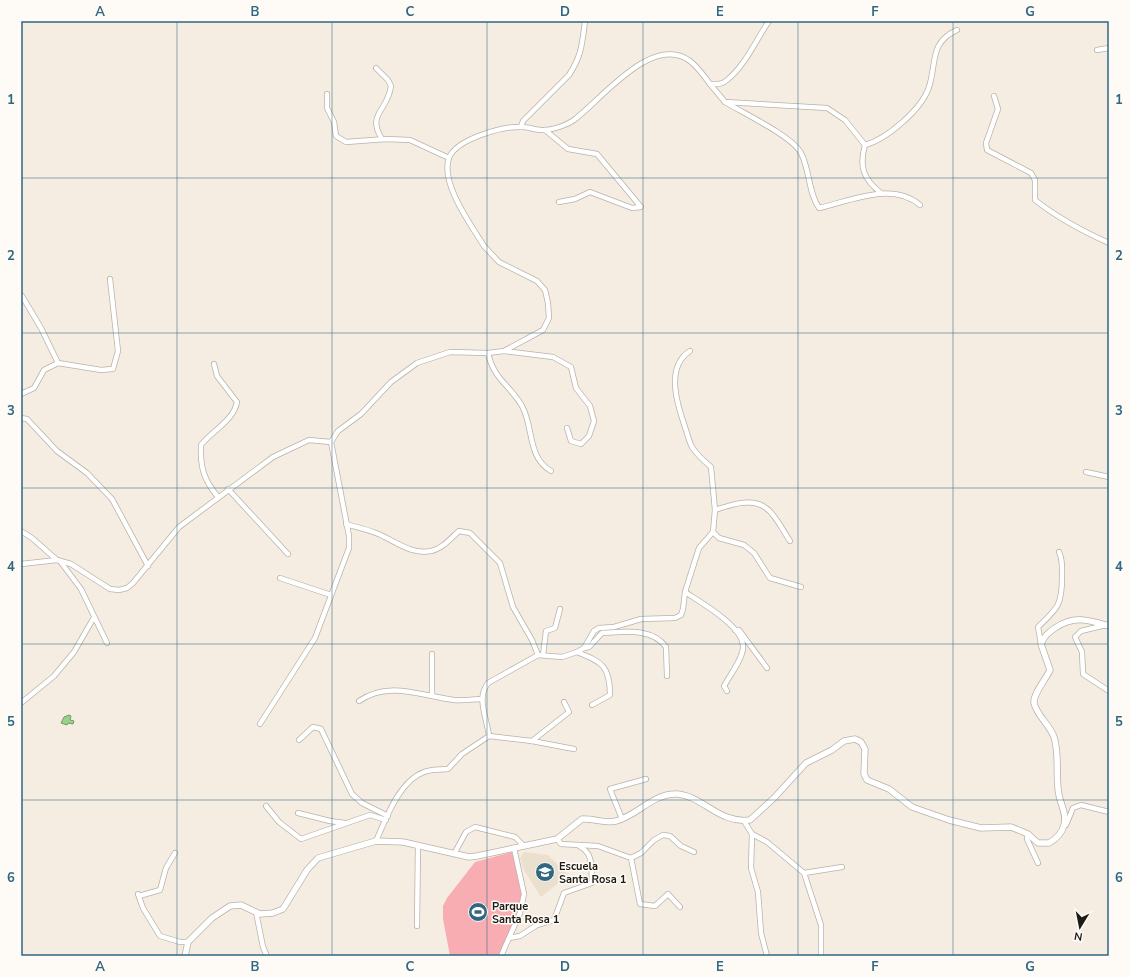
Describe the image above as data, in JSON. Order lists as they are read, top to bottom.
{
  "places": {
    "school or university": ["Escuela Santa Rosa 1"],
    "sports": ["Parque Santa Rosa 1"]
  },
  "north": "bottom",
  "grid": {
    "columns": [
      "A",
      "B",
      "C",
      "D",
      "E",
      "F",
      "G"
    ],
    "rows": [
      "1",
      "2",
      "3",
      "4",
      "5",
      "6"
    ]
  }
}
